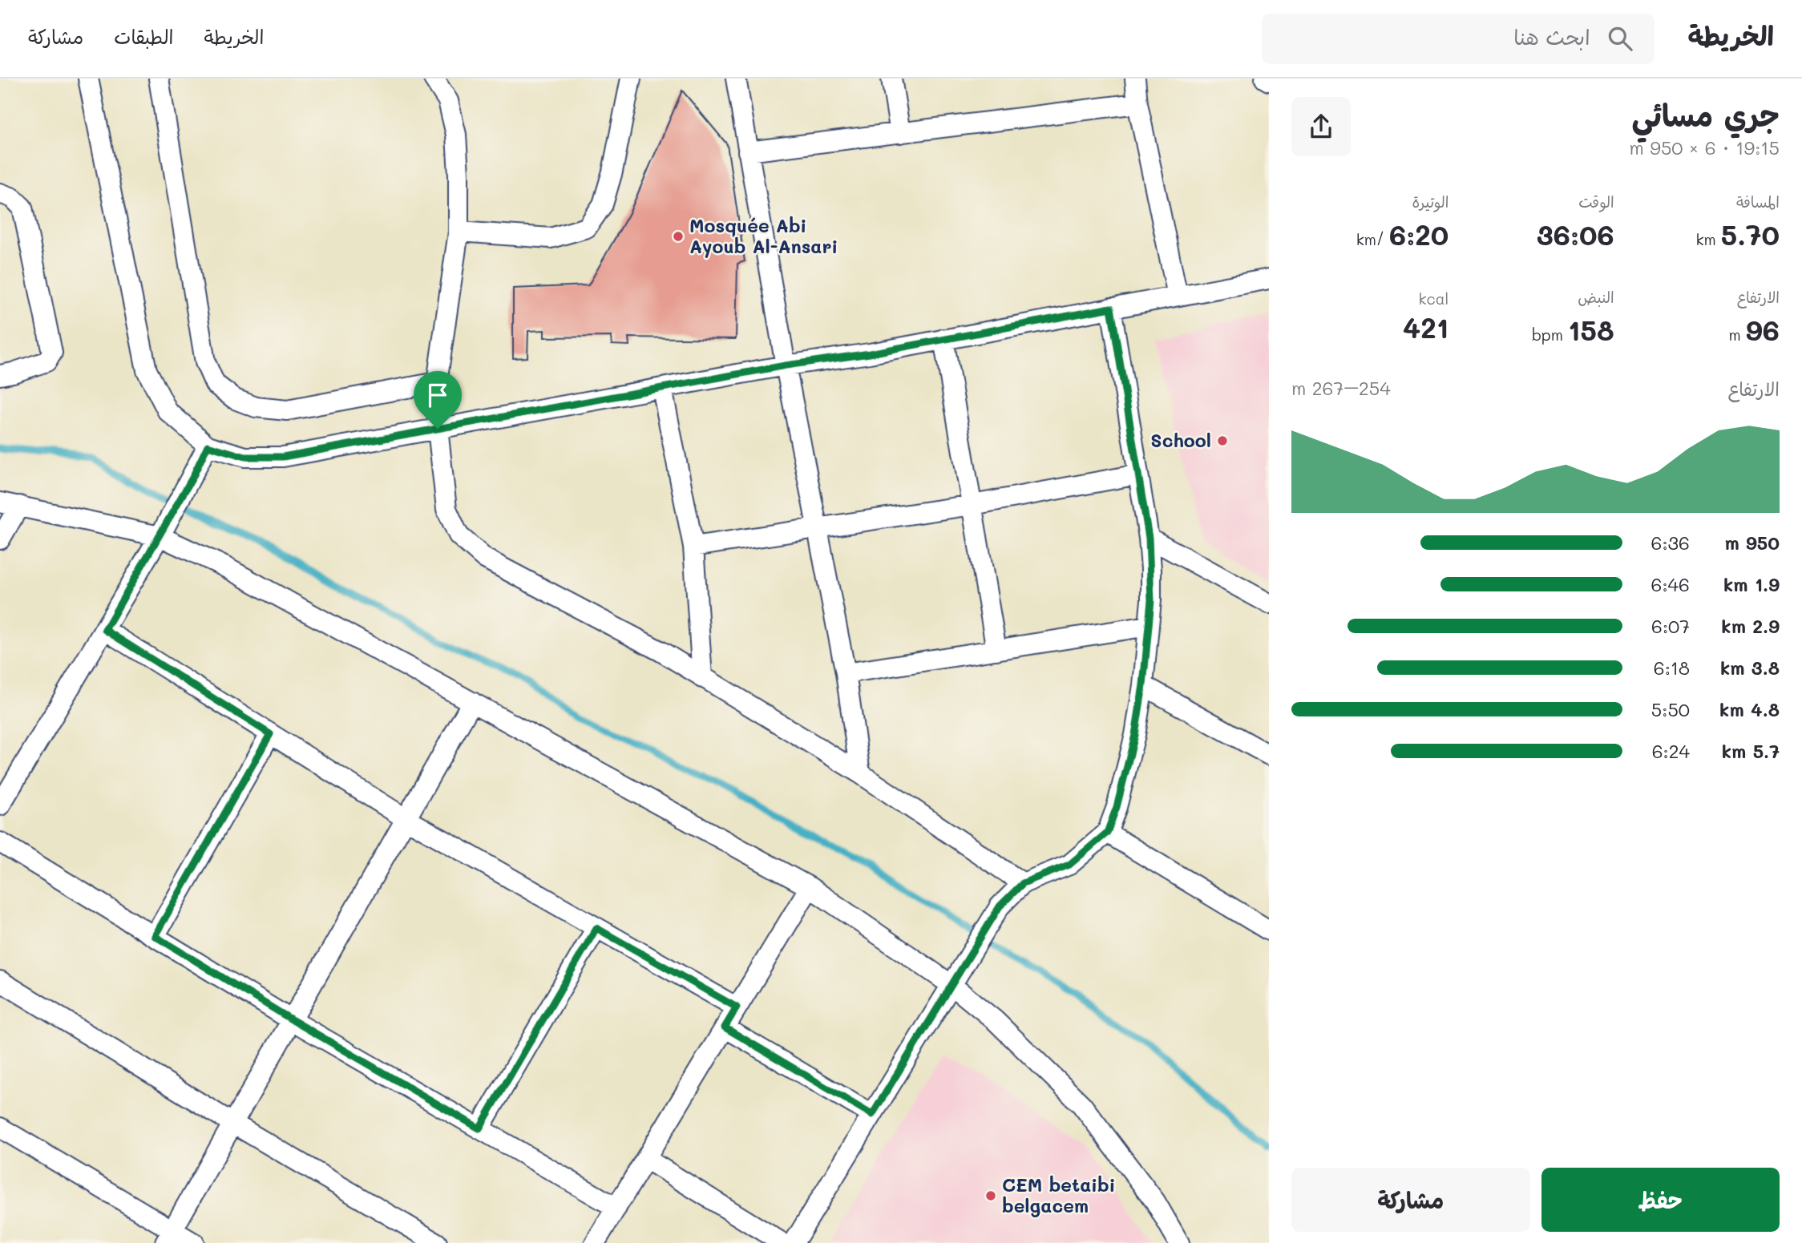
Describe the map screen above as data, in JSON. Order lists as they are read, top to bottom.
{
  "places": ["Mosquée Abi Ayoub Al-Ansari", "School", "CEM betaibi belgacem"],
  "page": {
    "header": "الخريطة",
    "search": "ابحث هنا",
    "nav": ["الخريطة", "الطبقات", "مشاركة"],
    "heading": ["جري مسائي", "19:15 · 6 × 950 m"],
    "stats": [
      ["المسافة", "5.70 km"],
      ["الوقت", "36:06"],
      ["الوتيرة", "6:20 /km"],
      ["الارتفاع", "96 m"],
      ["النبض", "158 bpm"],
      ["kcal", "421"]
    ],
    "chart": ["الارتفاع", "254–267 m"],
    "list": [
      {
        "name": "950 m",
        "note": "6:36"
      },
      {
        "name": "1.9 km",
        "note": "6:46"
      },
      {
        "name": "2.9 km",
        "note": "6:07"
      },
      {
        "name": "3.8 km",
        "note": "6:18"
      },
      {
        "name": "4.8 km",
        "note": "5:50"
      },
      {
        "name": "5.7 km",
        "note": "6:24"
      }
    ],
    "buttons": ["حفظ", "مشاركة"]
  }
}
